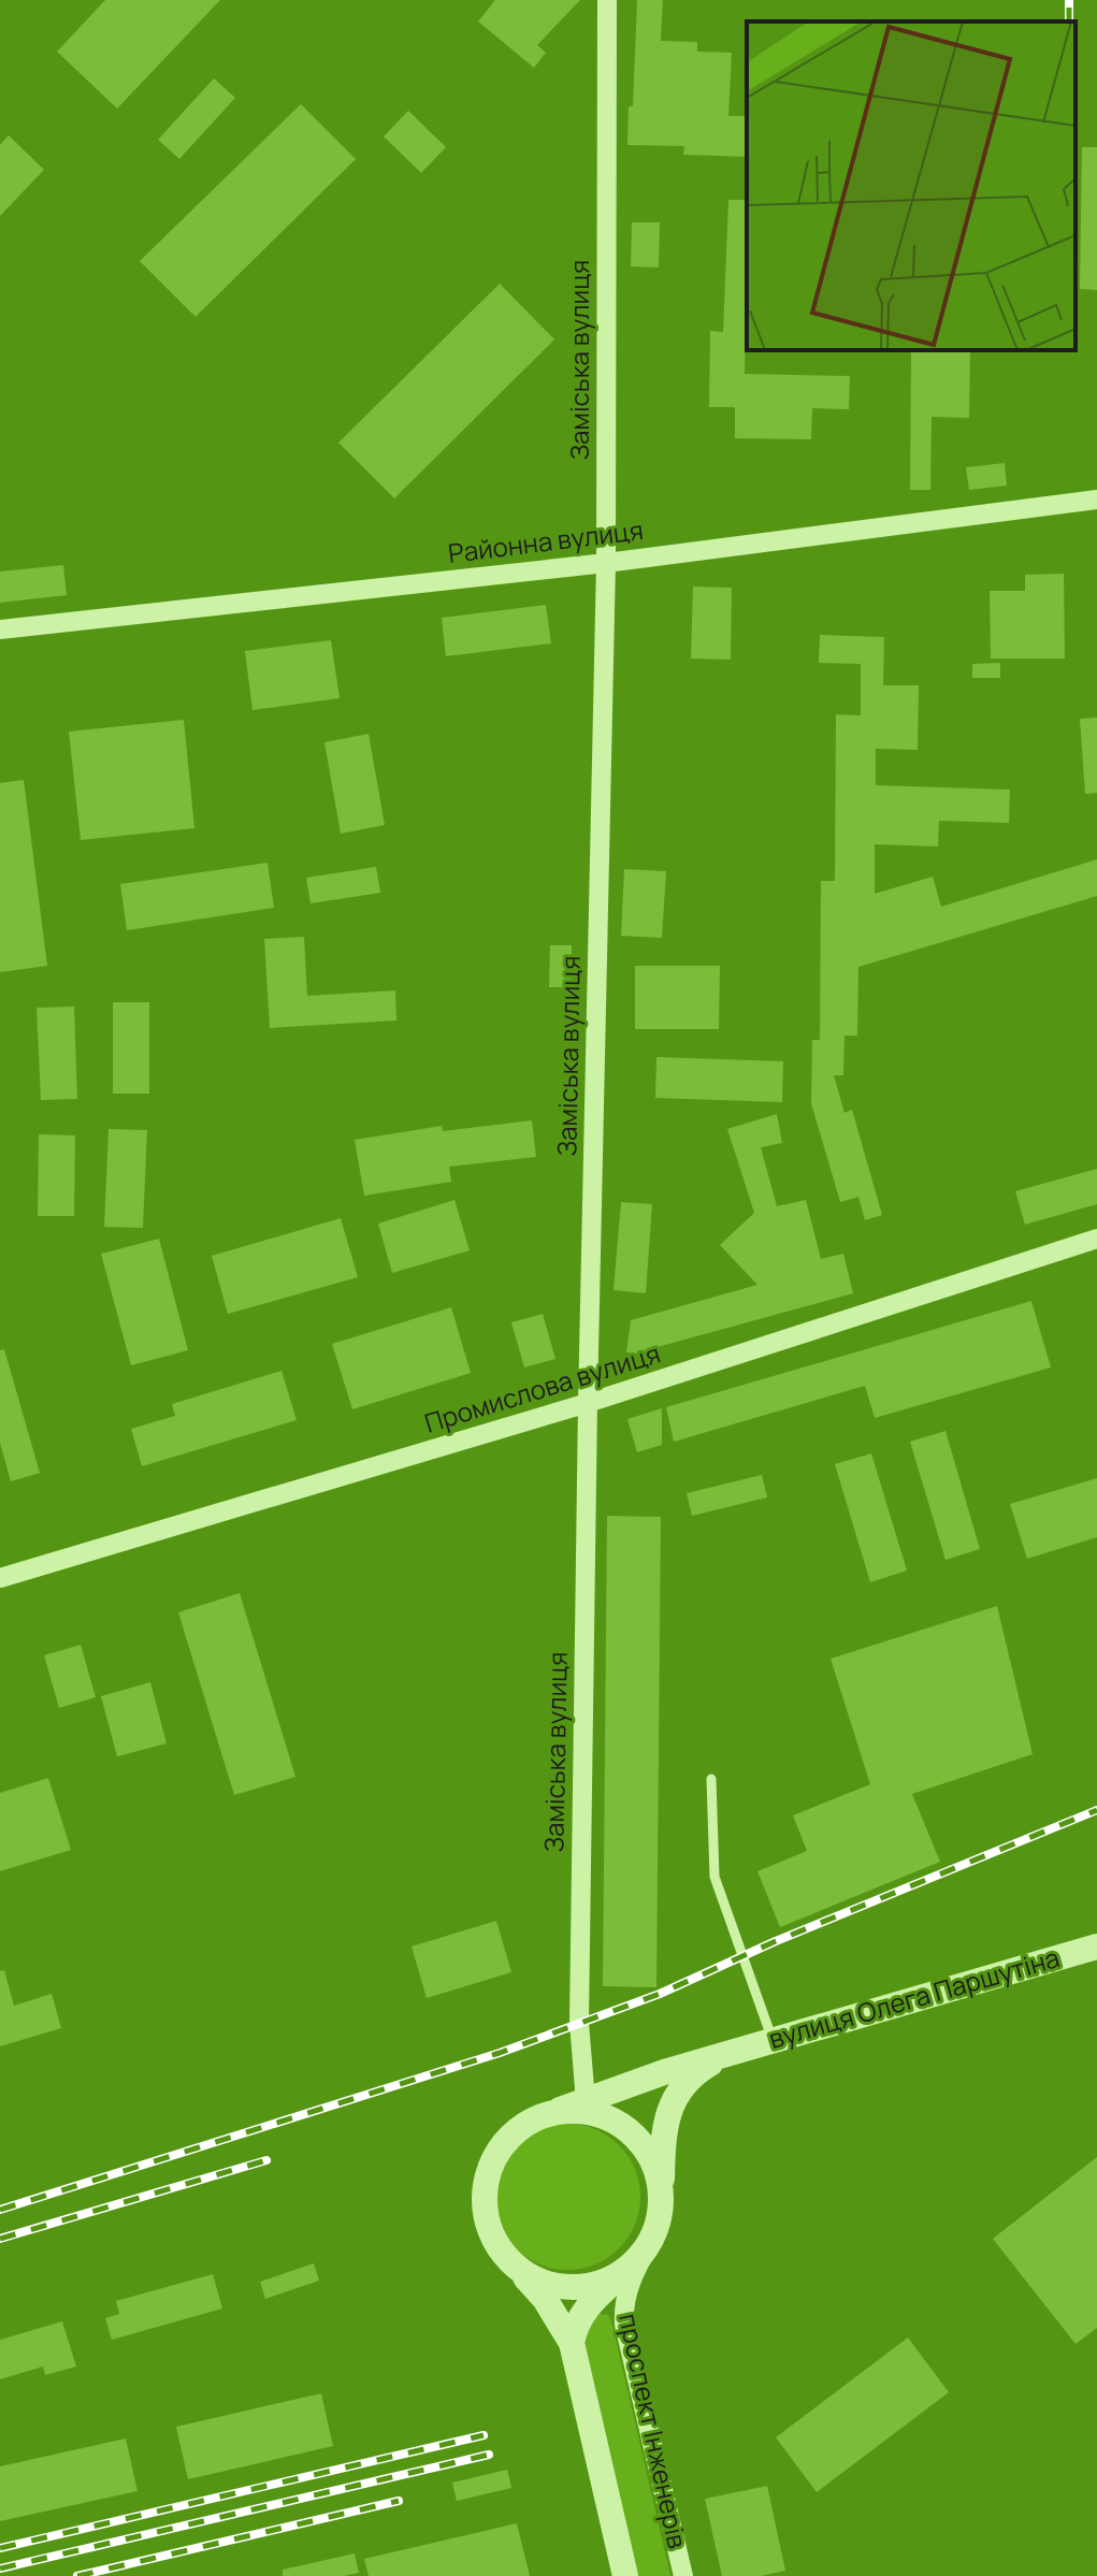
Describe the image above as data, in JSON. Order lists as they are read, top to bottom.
{
  "streets": {
    "street": [
      "Заміська вулиця",
      "Районна вулиця",
      "Промислова вулиця",
      "вулиця Олега Паршутіна",
      "проспект Інженерів"
    ]
  },
  "crossings": [
    ["Заміська вулиця", "Районна вулиця"],
    ["Заміська вулиця", "Промислова вулиця"],
    ["Заміська вулиця", "вулиця Олега Паршутіна"],
    ["Заміська вулиця", "проспект Інженерів"],
    ["вулиця Олега Паршутіна", "проспект Інженерів"]
  ]
}
